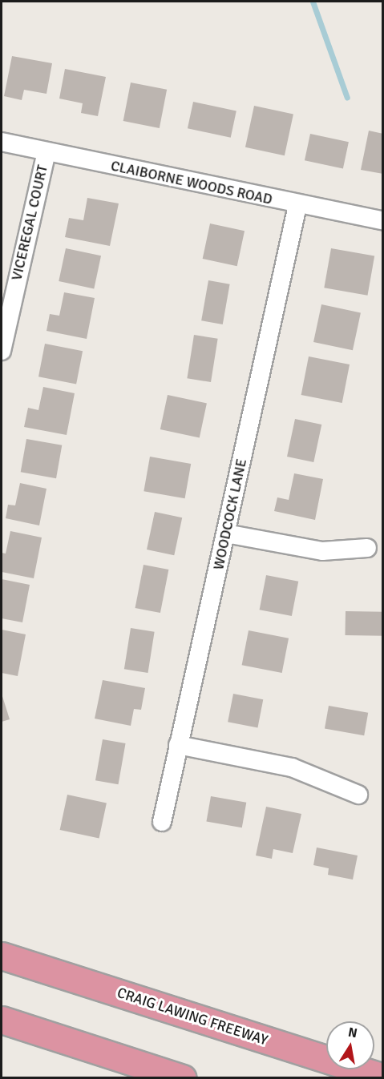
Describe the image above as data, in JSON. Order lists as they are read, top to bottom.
{
  "streets": {
    "highway": ["CRAIG LAWING FREEWAY"],
    "street": ["CLAIBORNE WOODS ROAD", "VICEREGAL COURT", "WOODCOCK LANE"]
  },
  "crossings": [
    ["CLAIBORNE WOODS ROAD", "VICEREGAL COURT"],
    ["CLAIBORNE WOODS ROAD", "WOODCOCK LANE"]
  ],
  "north": "top"
}
